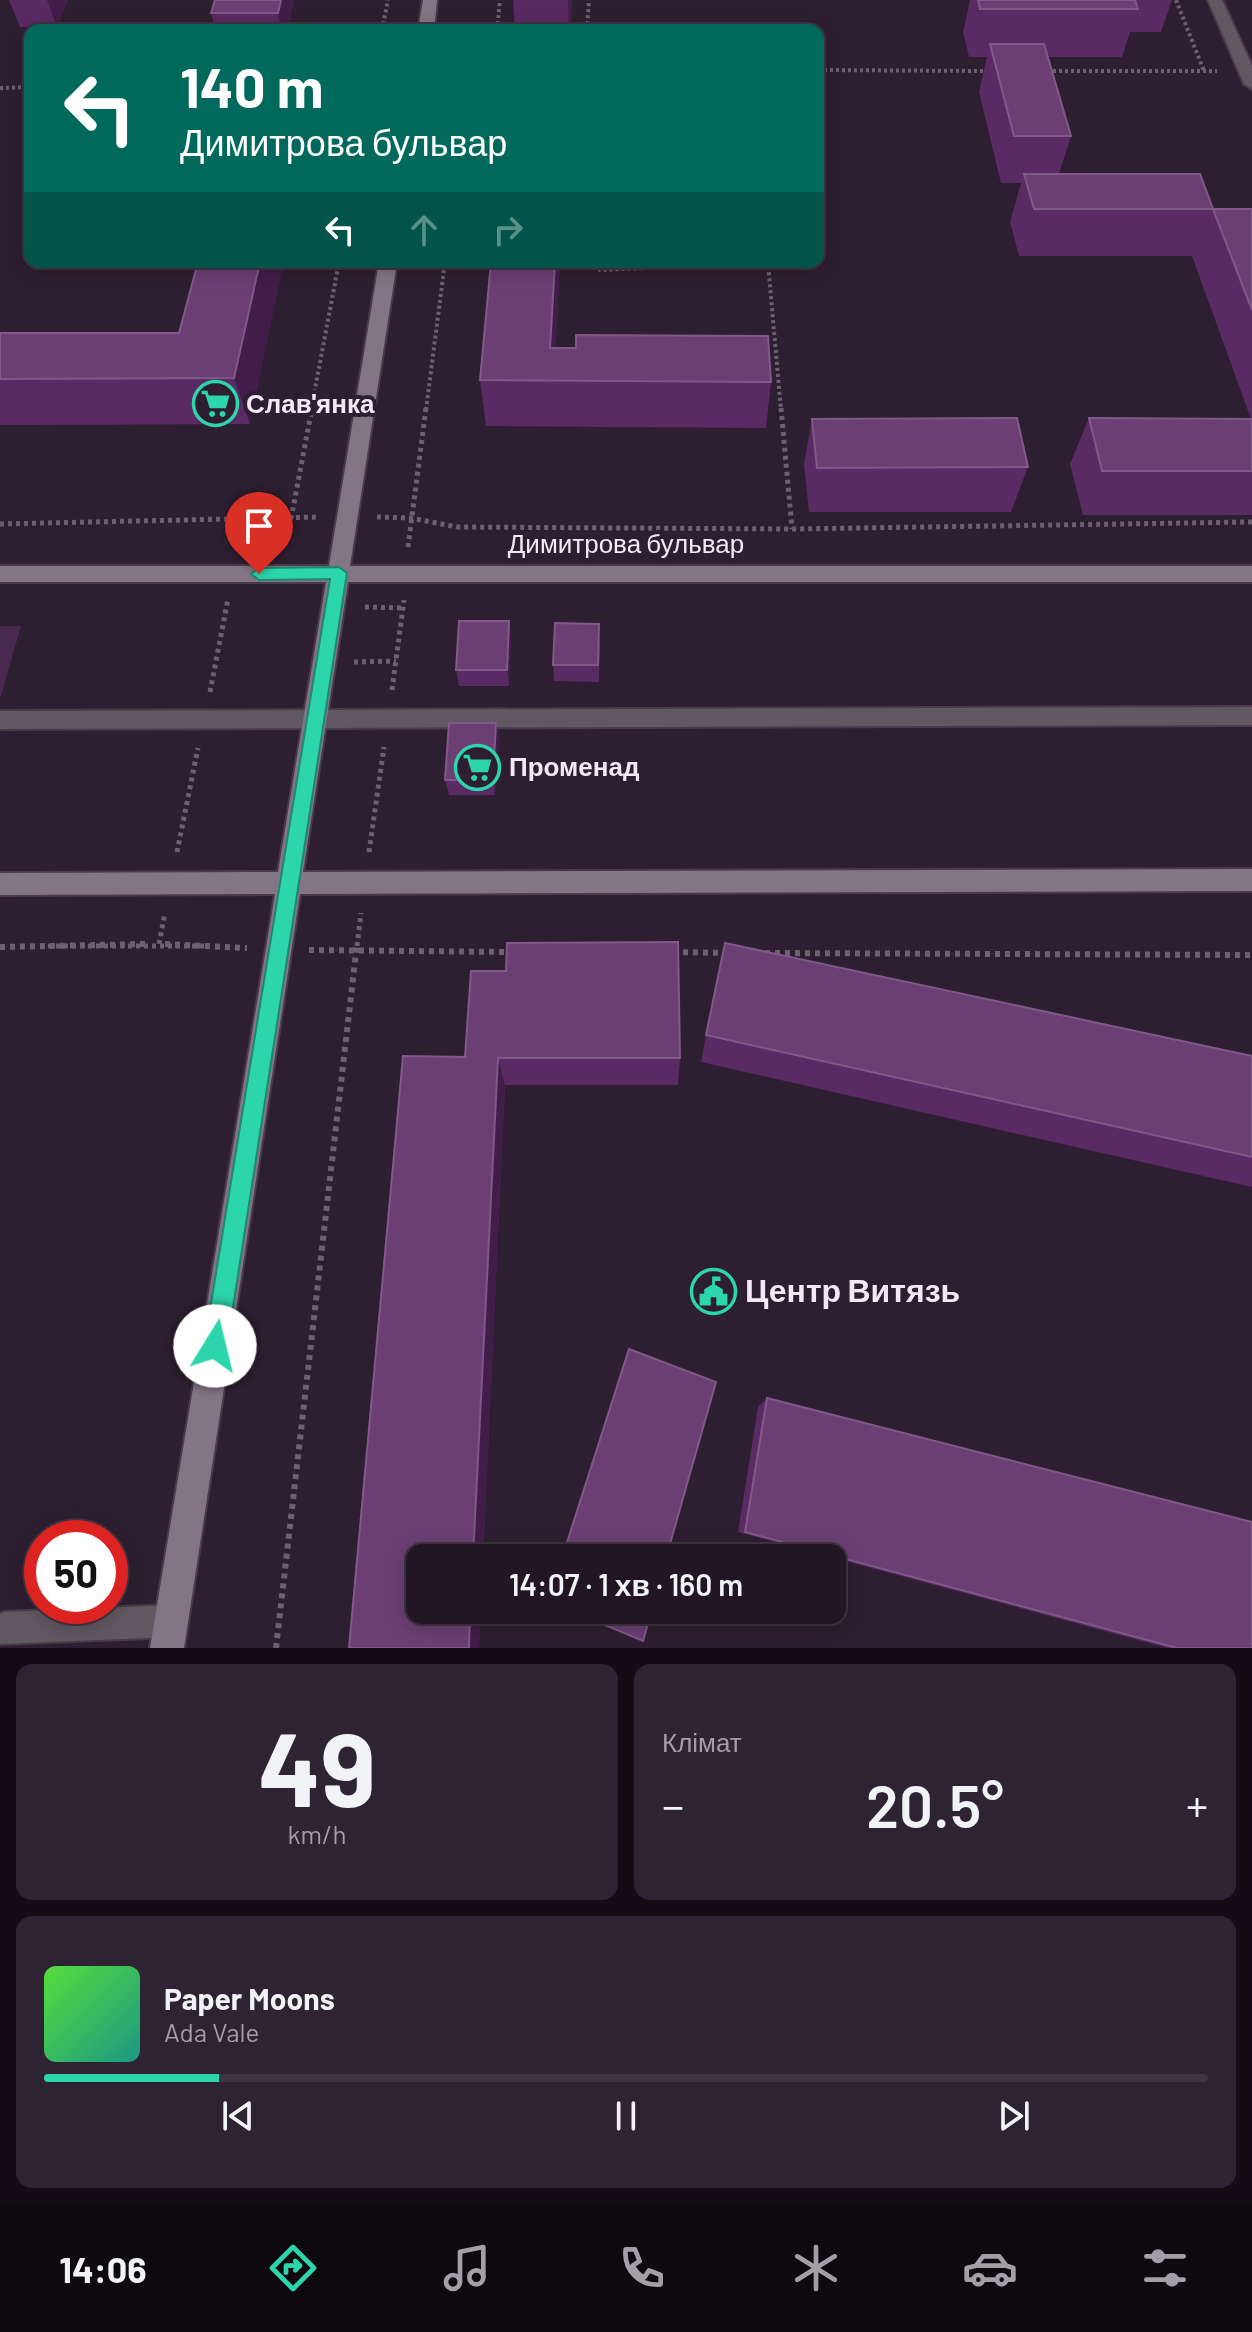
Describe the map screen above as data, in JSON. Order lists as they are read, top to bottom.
{
  "streets": {
    "street": ["Димитрова бульвар"]
  },
  "places": {
    "supermarket": ["Слав'янка", "Променад"],
    "public building": ["Центр Витязь"]
  },
  "page": {
    "turn": ["140 m", "Димитрова бульвар"],
    "limit": "50",
    "trip": "14:07 · 1 хв · 160 m",
    "tile": [
      ["49", "km/h"],
      "Клімат"
    ],
    "heat": ["−", "20.5°", "+"],
    "song": ["Paper Moons", "Ada Vale"],
    "tabs": "14:06"
  }
}
